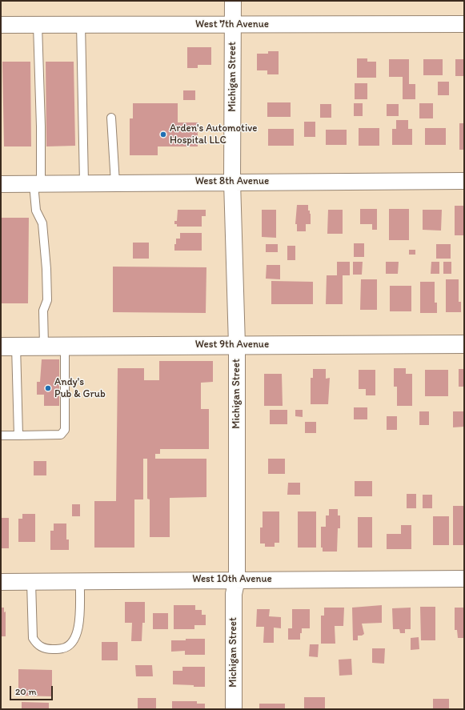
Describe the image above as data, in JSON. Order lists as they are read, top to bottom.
{
  "streets": {
    "main road": ["West 9th Avenue"],
    "street": [
      "West 7th Avenue",
      "Michigan Street",
      "West 8th Avenue",
      "West 10th Avenue"
    ]
  },
  "crossings": [
    ["West 7th Avenue", "Michigan Street"],
    ["Michigan Street", "West 8th Avenue"],
    ["Michigan Street", "West 9th Avenue"],
    ["Michigan Street", "West 10th Avenue"]
  ],
  "places": ["Arden's Automotive Hospital LLC", "Andy's Pub & Grub"],
  "scale_bar": "20 m"
}
